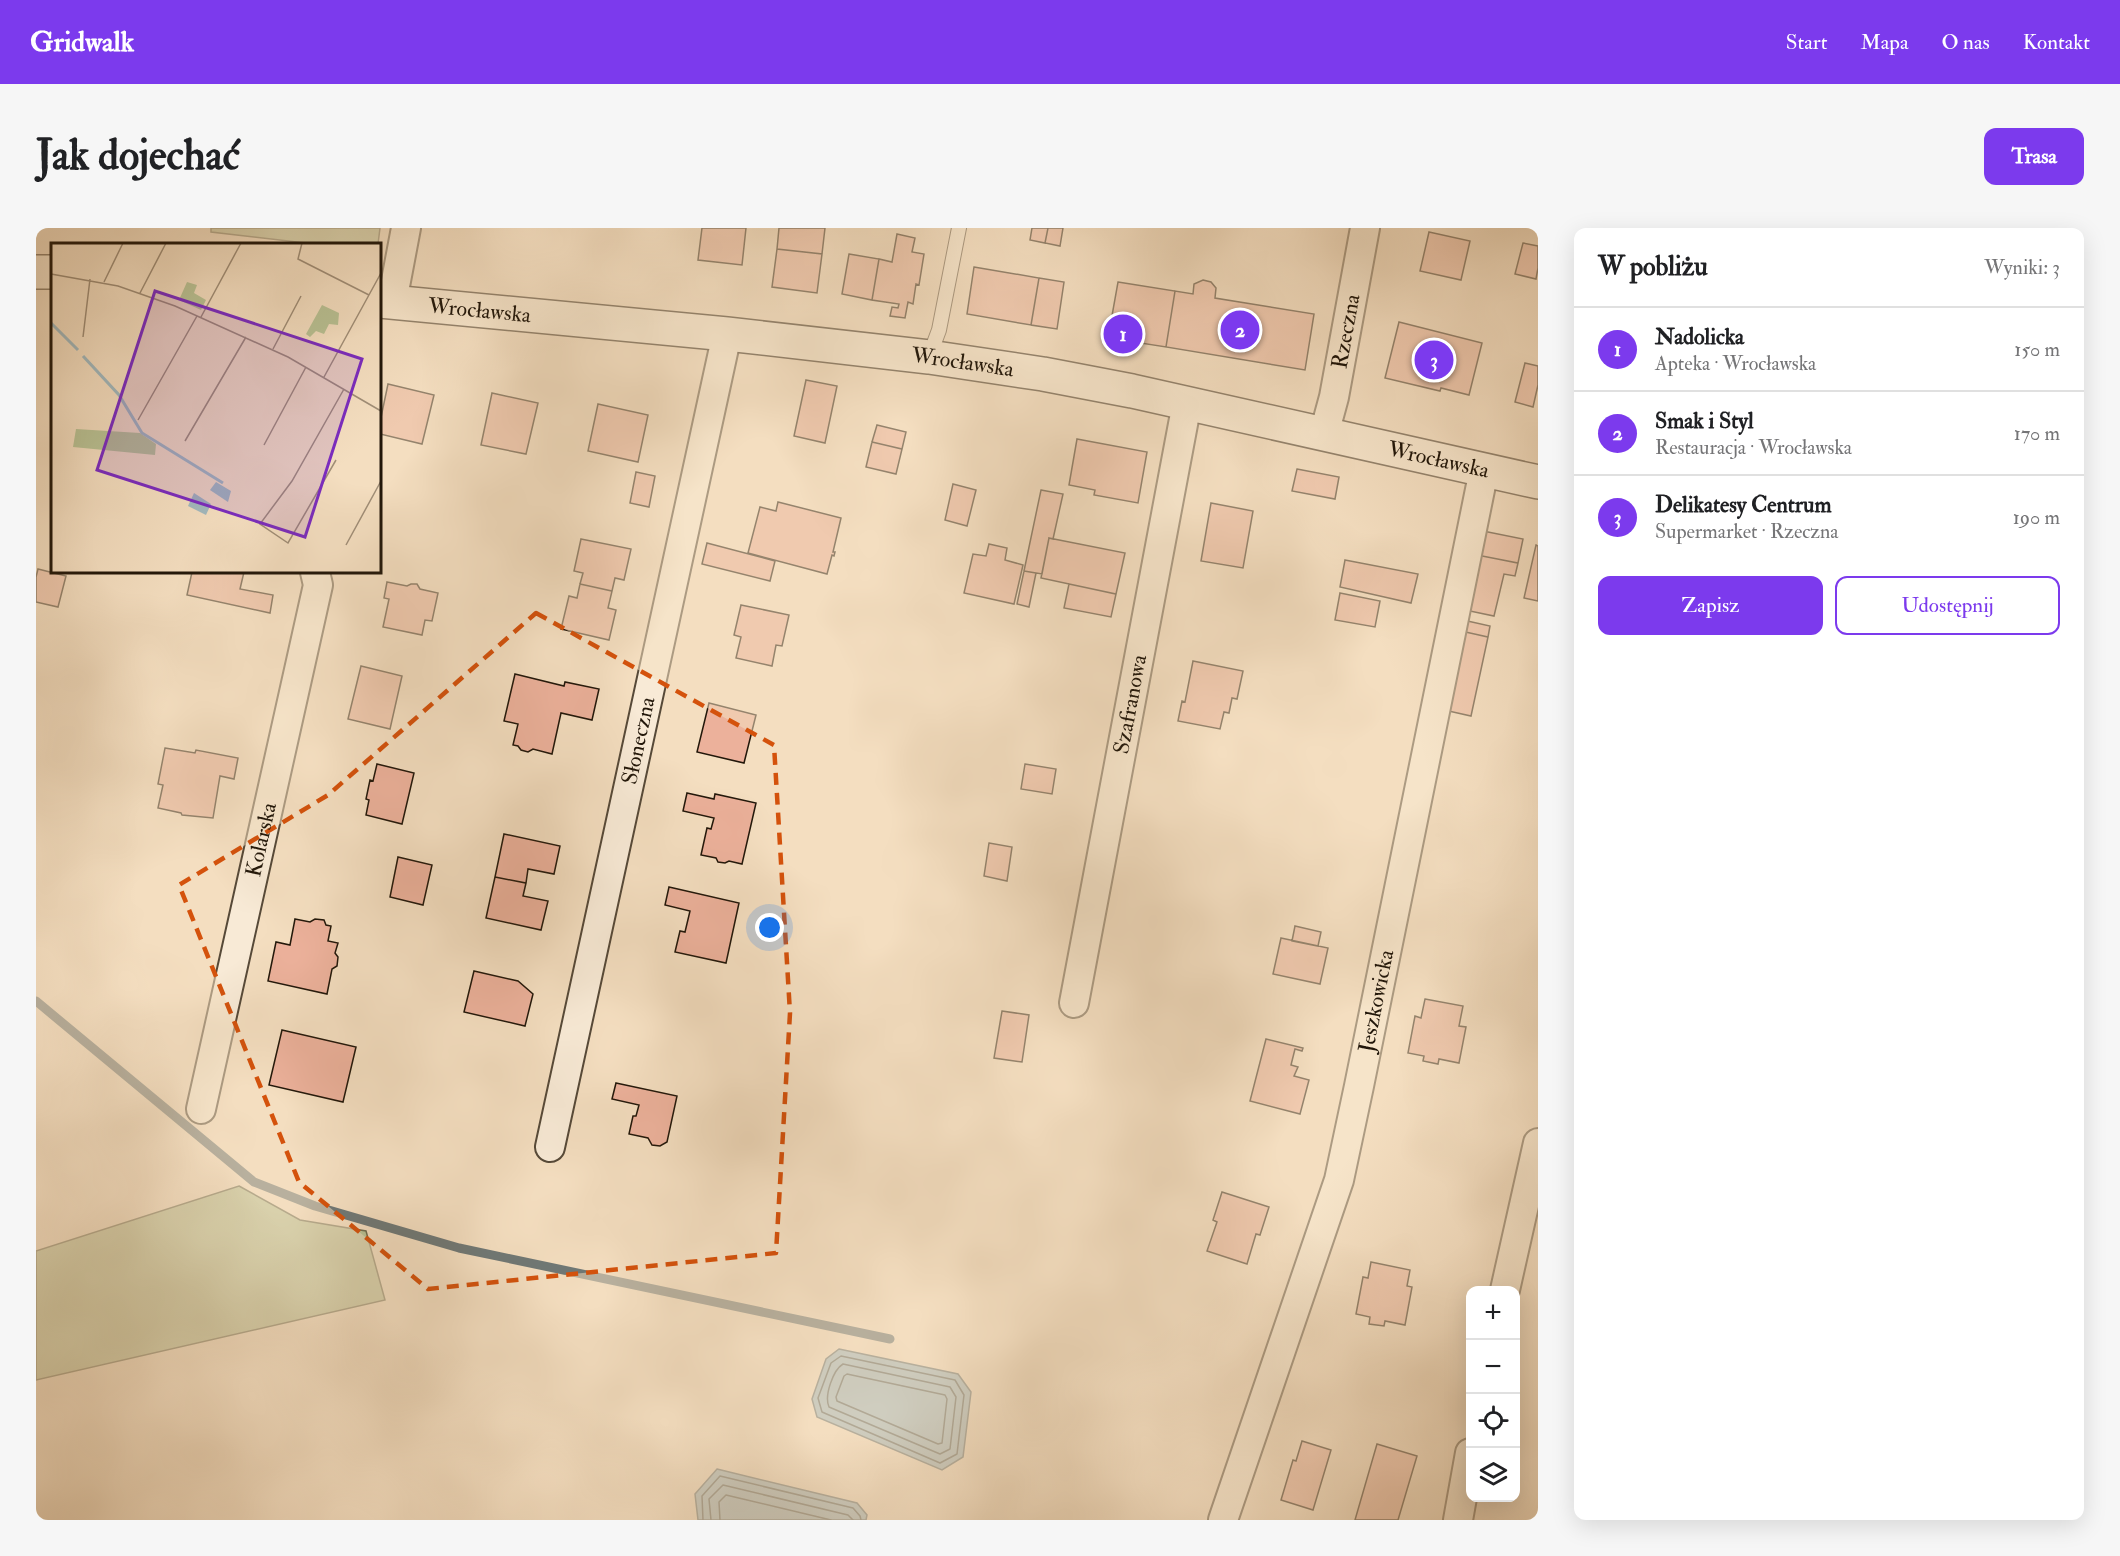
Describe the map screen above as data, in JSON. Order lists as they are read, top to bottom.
{
  "streets": {
    "street": [
      "Wrocławska",
      "Rzeczna",
      "Szafranowa",
      "Słoneczna",
      "Kolarska",
      "Jeszkowicka"
    ]
  },
  "crossings": [
    ["Wrocławska", "Rzeczna"],
    ["Wrocławska", "Szafranowa"],
    ["Wrocławska", "Słoneczna"],
    ["Wrocławska", "Jeszkowicka"]
  ],
  "page": {
    "header": "Gridwalk",
    "nav": [
      "Start",
      "Mapa",
      "O nas",
      "Kontakt"
    ],
    "buttons": [
      "Trasa",
      ["Zapisz", "Udostępnij"]
    ],
    "title": "Jak dojechać",
    "heading": ["W pobliżu", "Wyniki: 3"],
    "list": [
      {
        "mark": "1",
        "name": "Nadolicka",
        "note": "Apteka · Wrocławska",
        "value": "150 m"
      },
      {
        "mark": "2",
        "name": "Smak i Styl",
        "note": "Restauracja · Wrocławska",
        "value": "170 m"
      },
      {
        "mark": "3",
        "name": "Delikatesy Centrum",
        "note": "Supermarket · Rzeczna",
        "value": "190 m"
      }
    ],
    "pins": ["2", "1", "3"],
    "map_buttons": ["+", "−"]
  }
}
